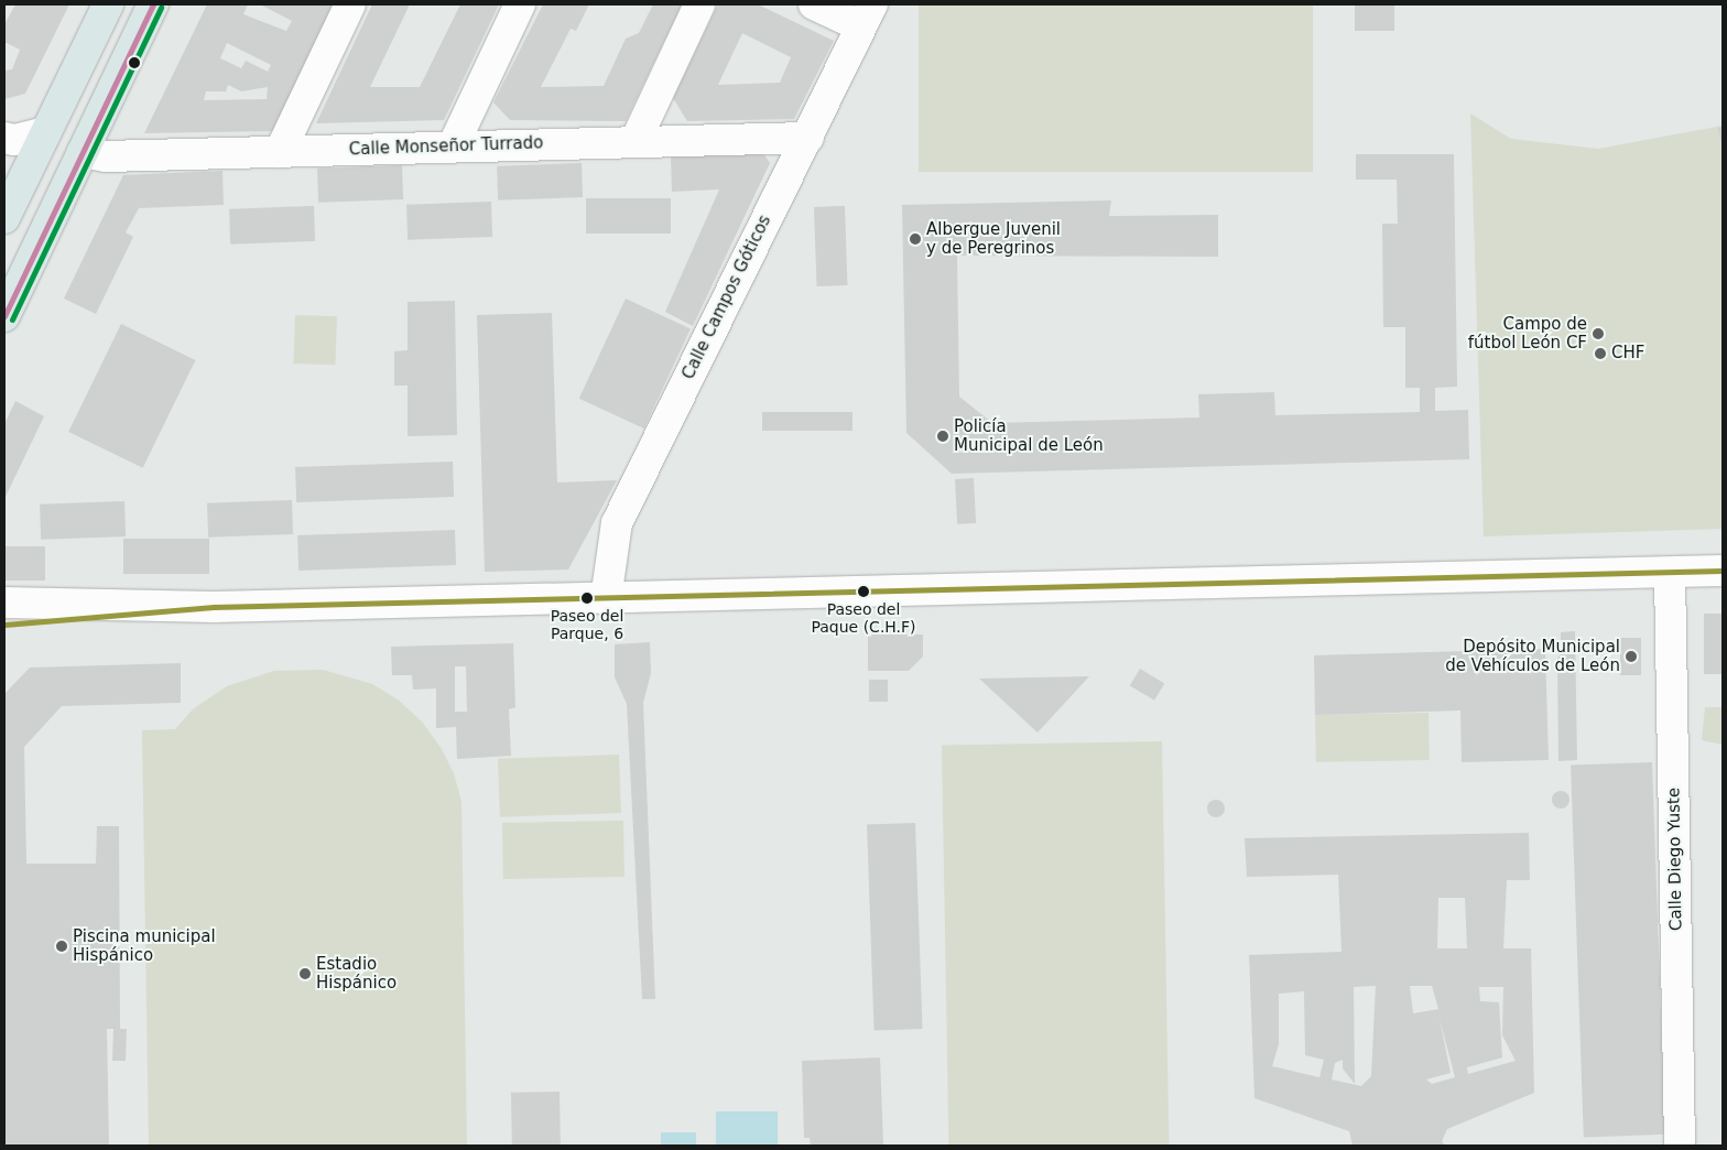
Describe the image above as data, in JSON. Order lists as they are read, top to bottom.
{
  "streets": {
    "street": ["Calle Monseñor Turrado", "Calle Campos Góticos", "Calle Diego Yuste"]
  },
  "crossings": [
    ["Calle Monseñor Turrado", "Calle Campos Góticos"]
  ],
  "places": [
    "Albergue Juvenil y de Peregrinos",
    "Campo de fútbol León CF",
    "CHF",
    "Policía Municipal de León",
    "Paseo del Paque (C.H.F)",
    "Paseo del Parque, 6",
    "Depósito Municipal de Vehículos de León",
    "Piscina municipal Hispánico",
    "Estadio Hispánico"
  ]
}
